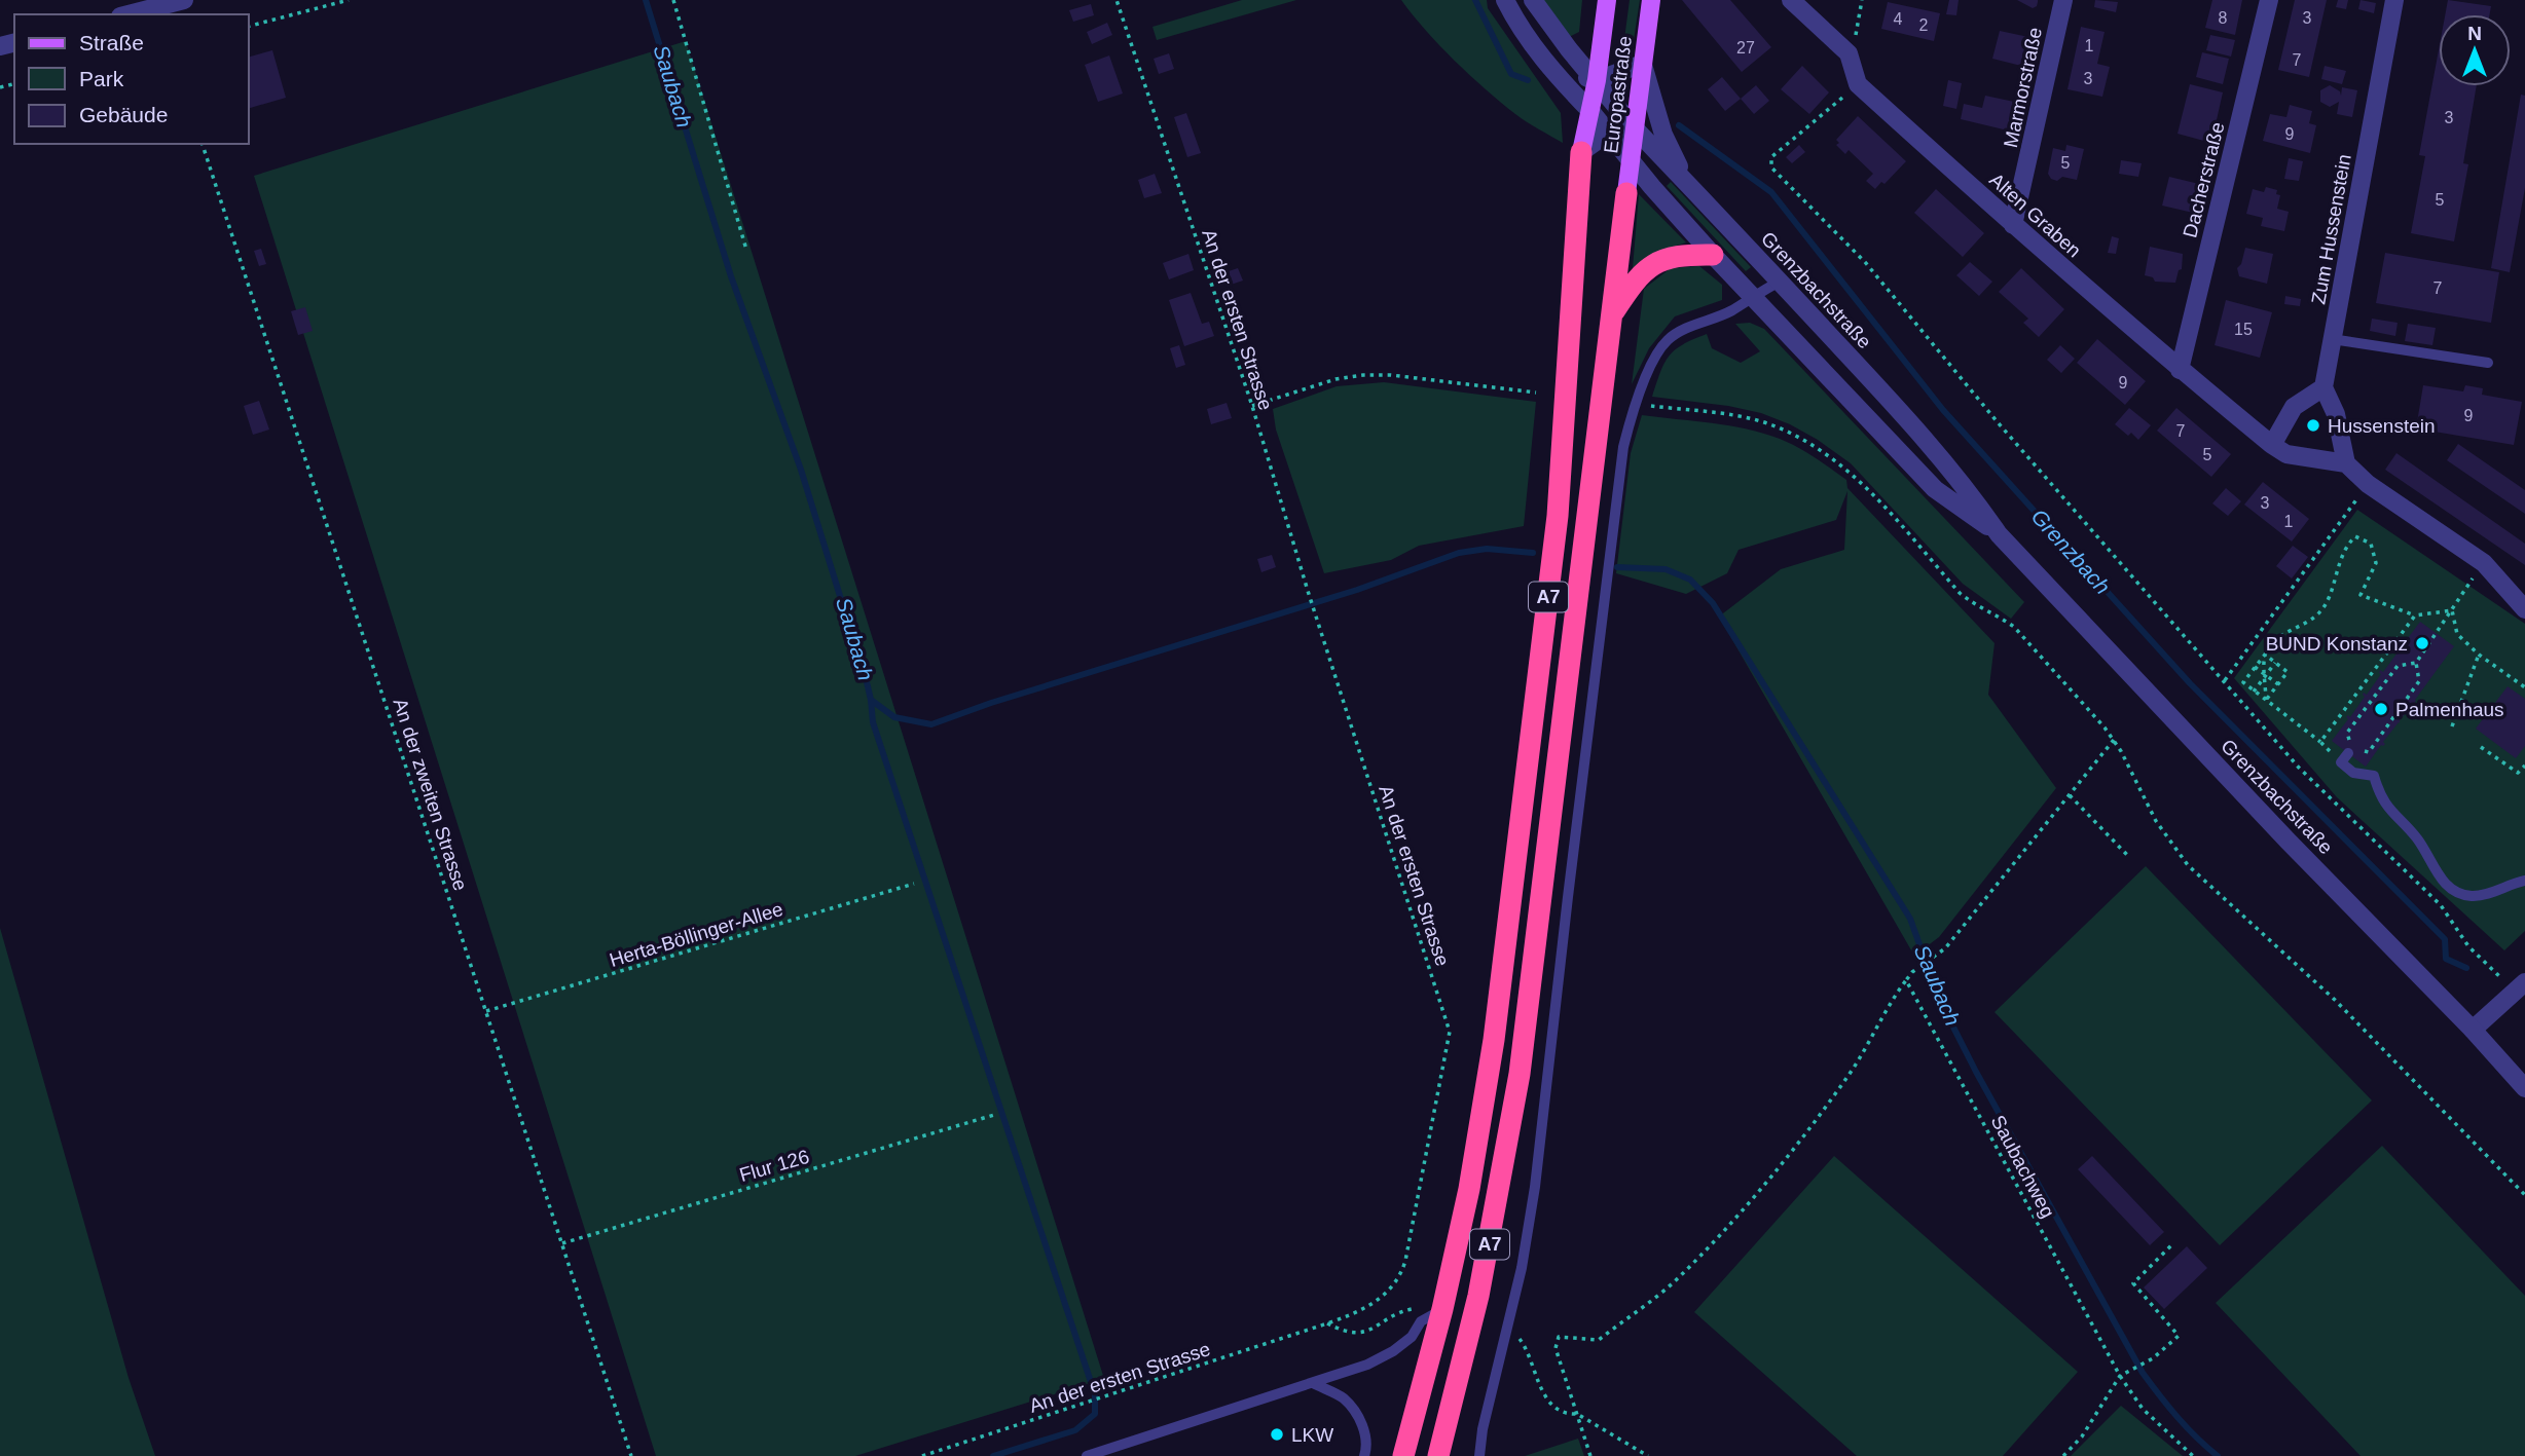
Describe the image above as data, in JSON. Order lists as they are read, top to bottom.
{
  "streets": {
    "highway": ["A7"],
    "main road": ["Europastraße"],
    "street": [
      "Marmorstraße",
      "Dacherstraße",
      "Alten Graben",
      "Zum Hussenstein",
      "Grenzbachstraße"
    ],
    "path": [
      "An der ersten Strasse",
      "An der zweiten Strasse",
      "Herta-Böllinger-Allee",
      "Flur 126",
      "Saubachweg"
    ]
  },
  "crossings": [
    ["Marmorstraße", "Alten Graben"],
    ["Europastraße", "Grenzbachstraße"],
    ["Europastraße", "A7"],
    ["Dacherstraße", "Alten Graben"],
    ["An der zweiten Strasse", "Herta-Böllinger-Allee"],
    ["An der zweiten Strasse", "Flur 126"]
  ],
  "water": ["Saubach", "Grenzbach"],
  "places": [
    "Hussenstein",
    "BUND Konstanz",
    "Palmenhaus",
    "LKW"
  ],
  "house_numbers": [
    "8",
    "3",
    "4",
    "2",
    "1",
    "27",
    "7",
    "3",
    "3",
    "9",
    "5",
    "5",
    "7",
    "15",
    "9",
    "9",
    "7",
    "5",
    "3",
    "1"
  ],
  "legend": ["Straße", "Park", "Gebäude"],
  "north": "top"
}
